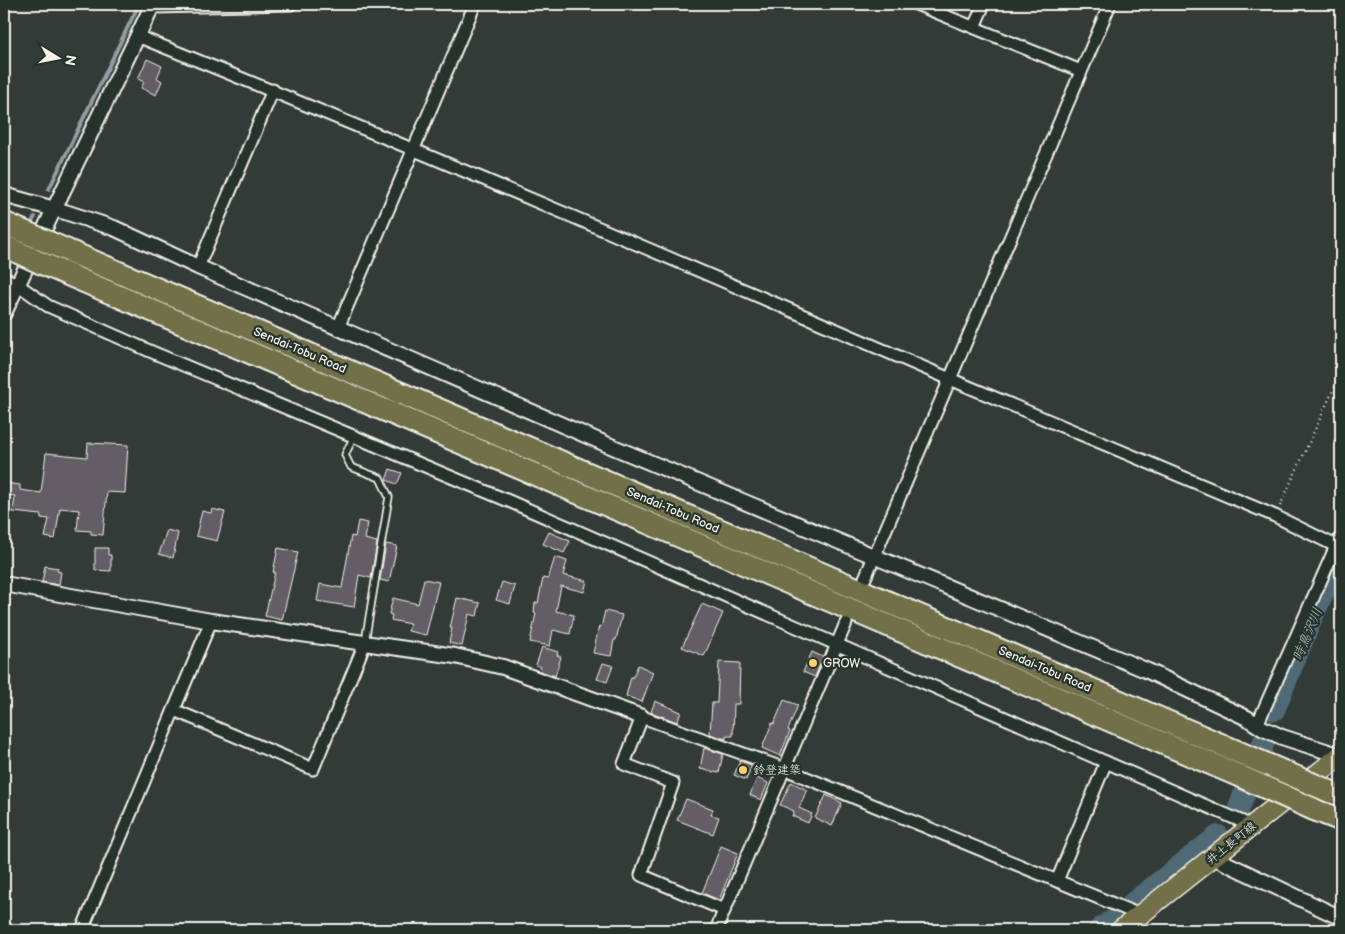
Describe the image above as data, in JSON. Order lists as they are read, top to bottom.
{
  "streets": {
    "highway": ["Sendai-Tobu Road"],
    "main road": ["井土長町線"]
  },
  "water": ["時鳥沢川"],
  "places": ["GROW", "鈴登建築"],
  "north": "right"
}
